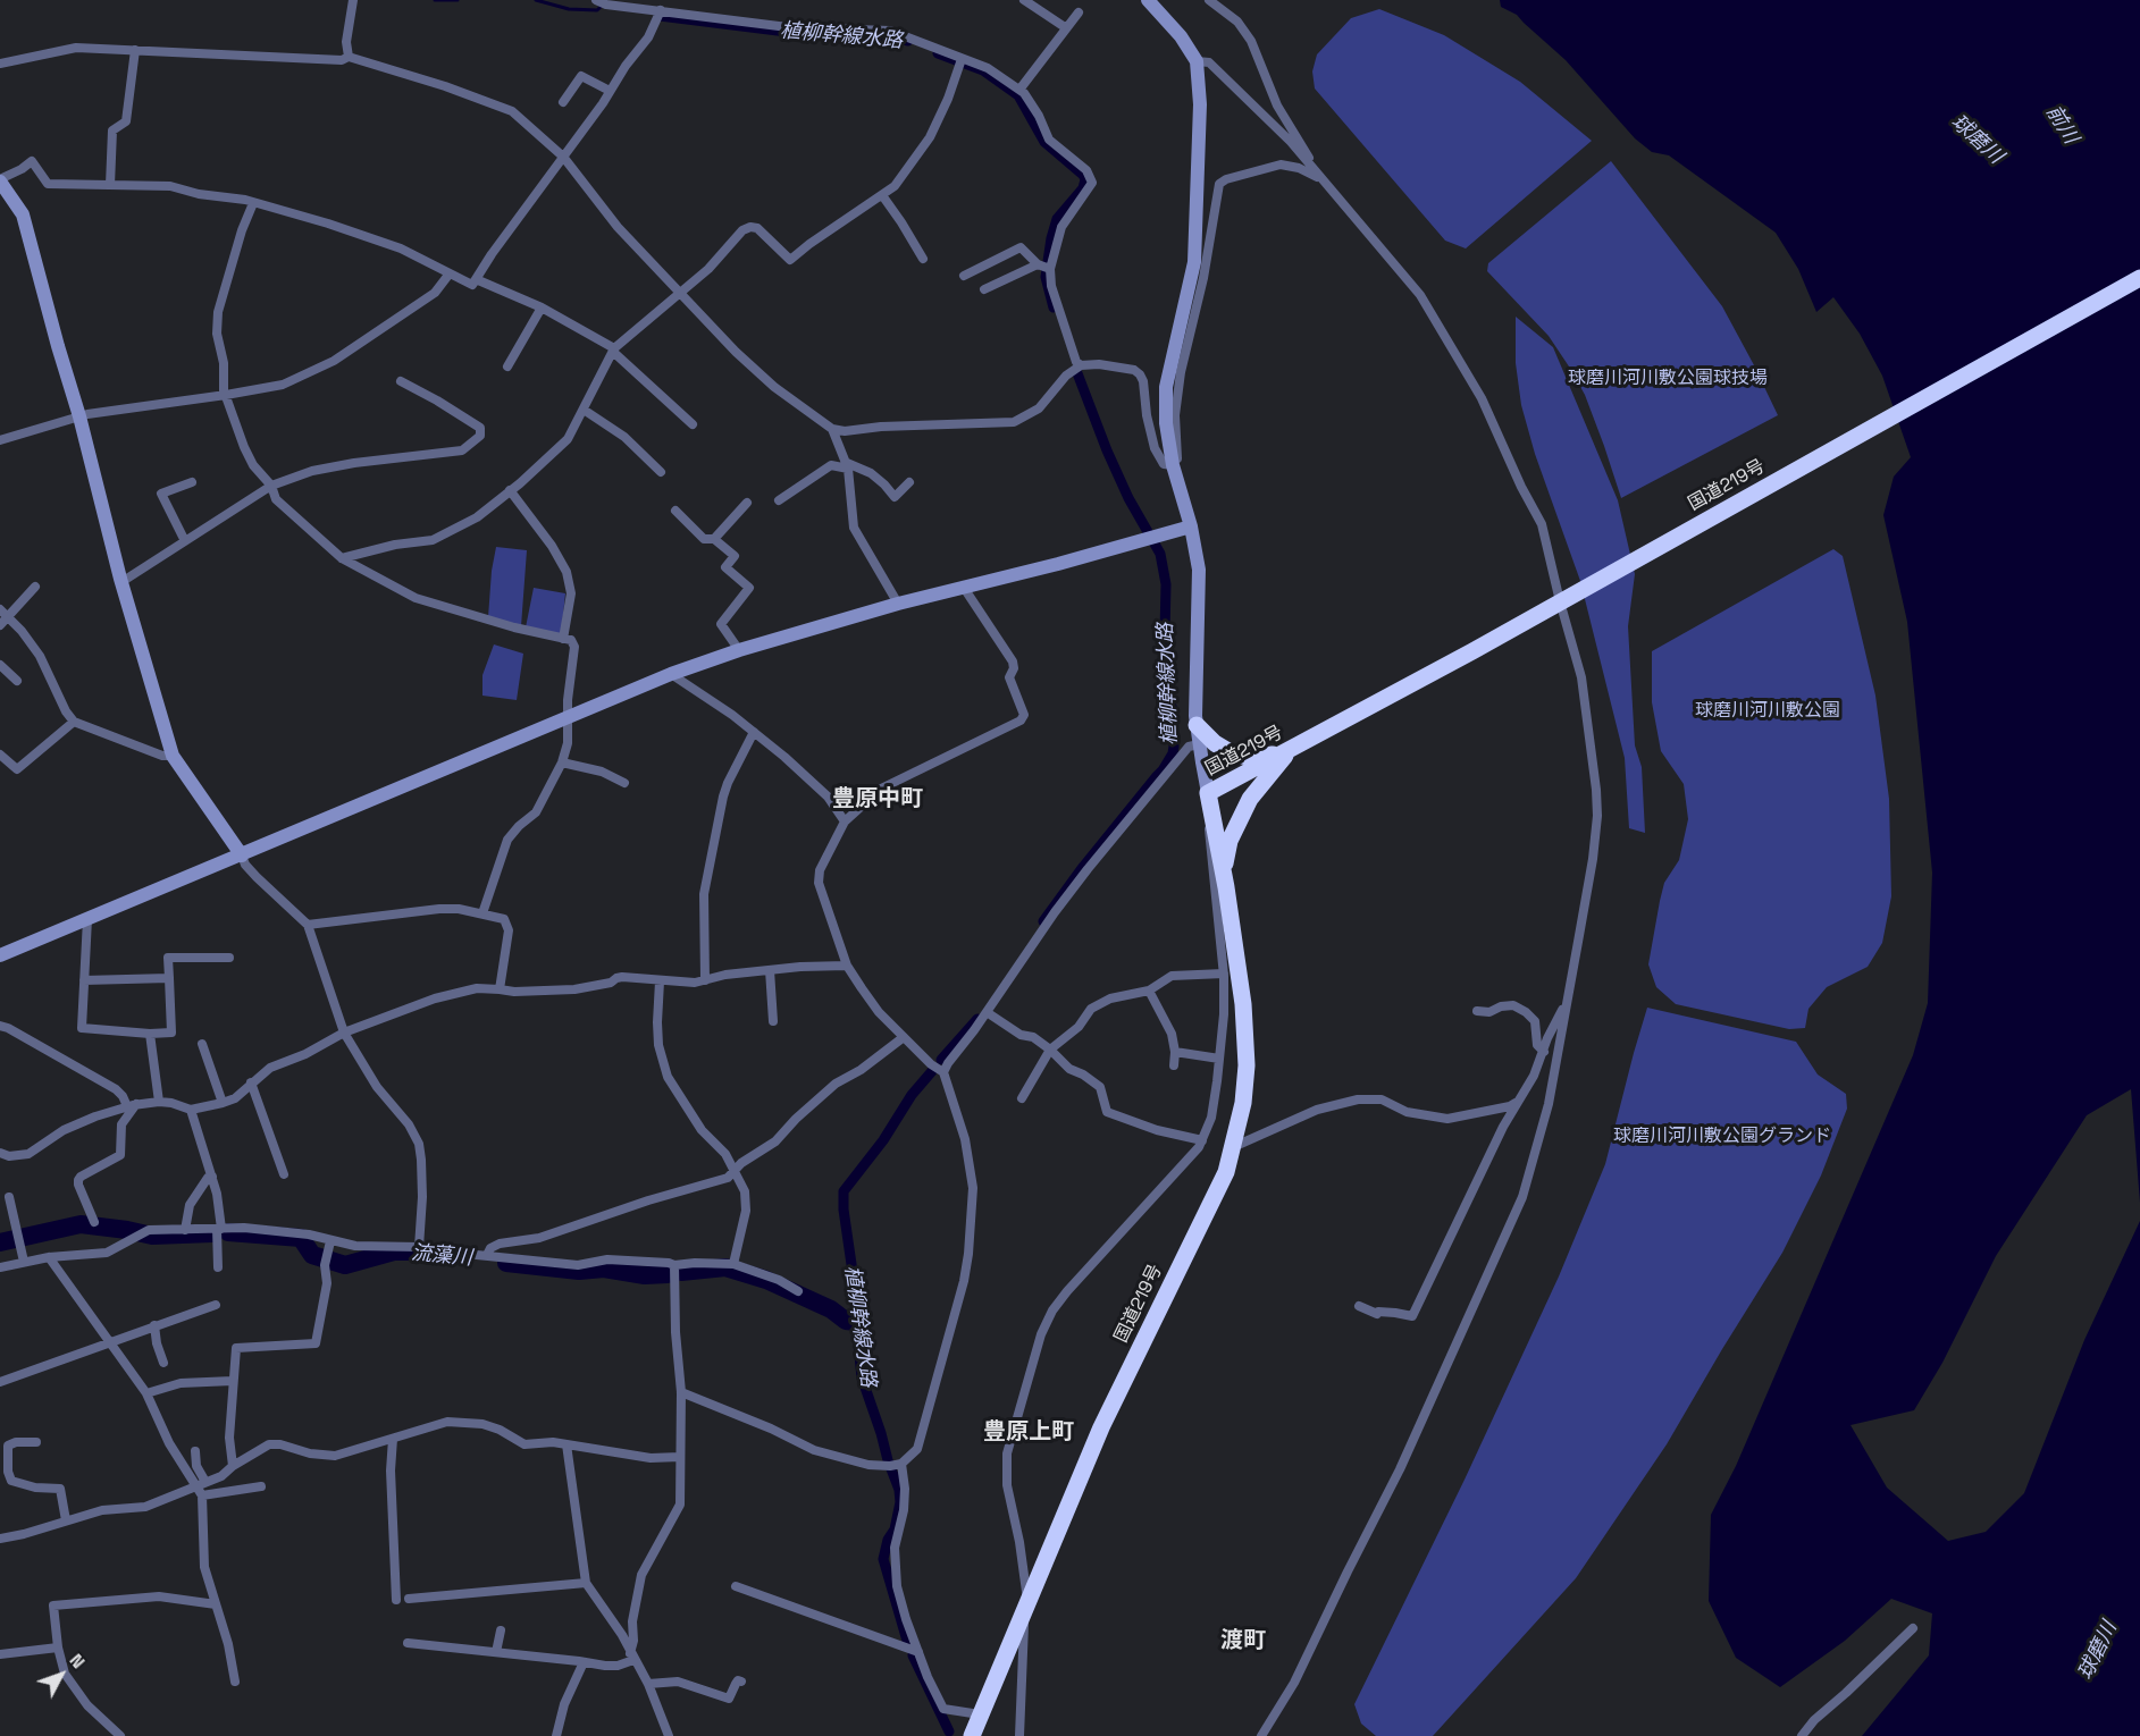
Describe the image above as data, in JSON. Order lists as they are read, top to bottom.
{
  "streets": {
    "highway": ["国道219号"]
  },
  "districts": ["豊原中町", "豊原上町", "渡町"],
  "water": [
    "植柳幹線水路",
    "前川",
    "球磨川",
    "流藻川"
  ],
  "parks": ["球磨川河川敷公園球技場", "球磨川河川敷公園", "球磨川河川敷公園グランド"],
  "north": "top right"
}
